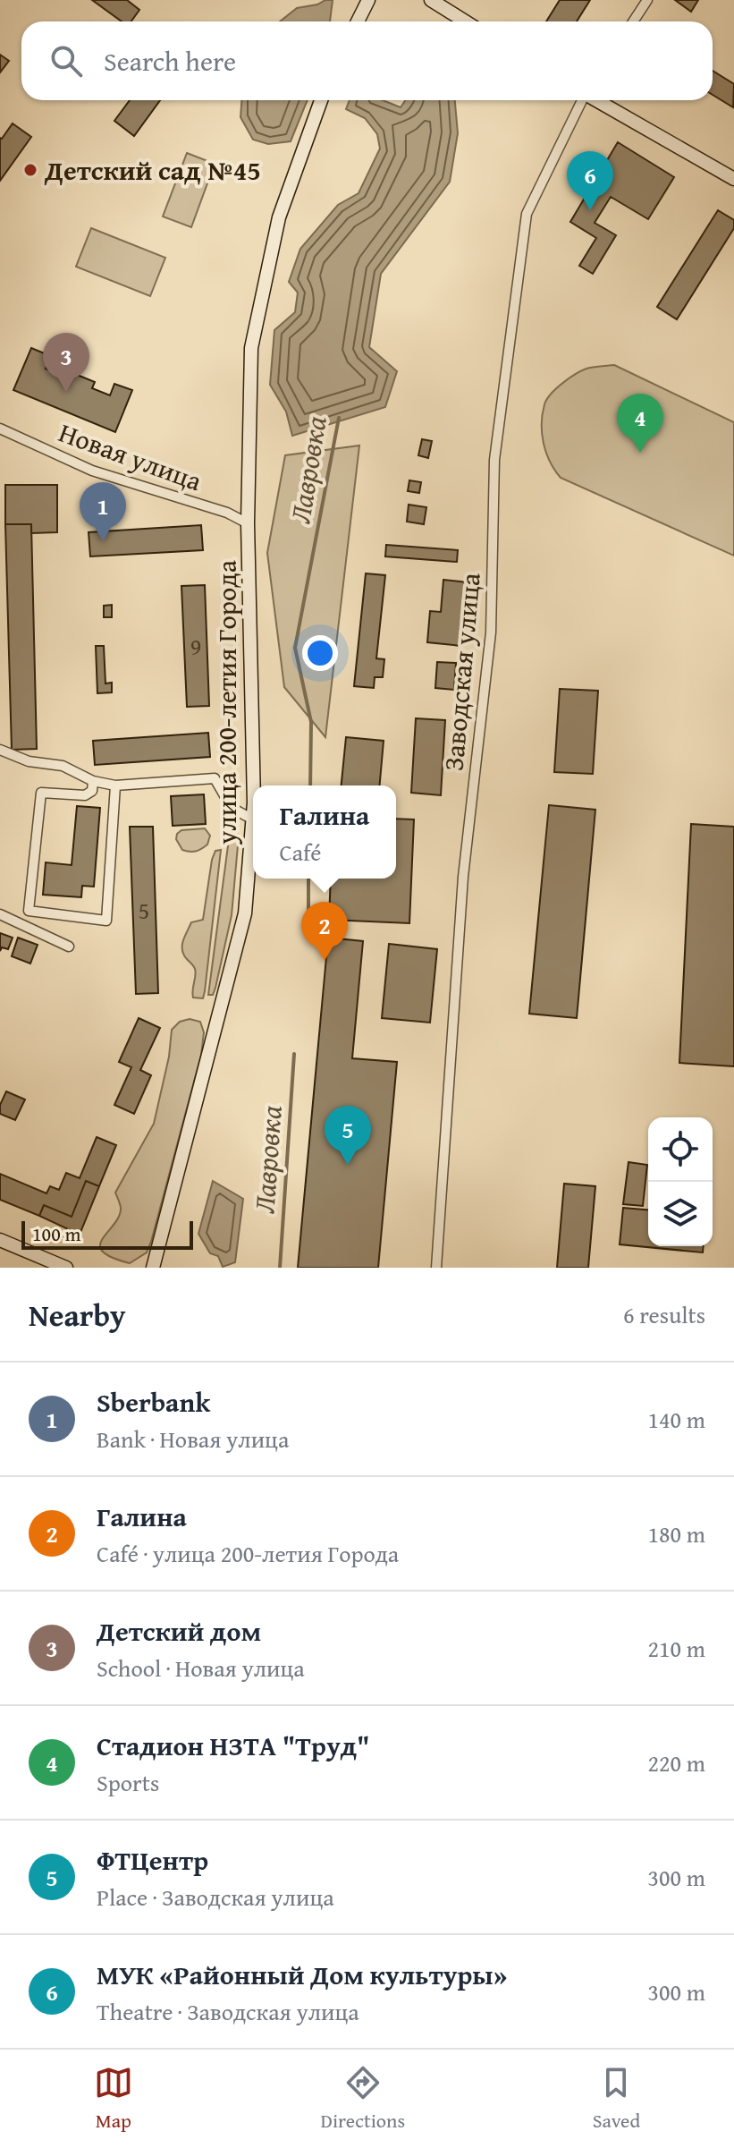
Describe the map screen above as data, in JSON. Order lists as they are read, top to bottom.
{
  "streets": {
    "street": ["Новая улица", "Заводская улица", "улица 200-летия Города"]
  },
  "crossings": [
    ["Новая улица", "улица 200-летия Города"]
  ],
  "water": ["Лавровка"],
  "places": ["Детский сад №45"],
  "house_numbers": ["9", "5"],
  "scale_bar": "100 m",
  "page": {
    "search": "Search here",
    "pins": [
      "6",
      "3",
      "4",
      "1",
      "2",
      "5"
    ],
    "popup": ["Галина", "Café"],
    "scale": "100 m",
    "heading": ["Nearby", "6 results"],
    "list": [
      {
        "mark": "1",
        "name": "Sberbank",
        "note": "Bank · Новая улица",
        "value": "140 m"
      },
      {
        "mark": "2",
        "name": "Галина",
        "note": "Café · улица 200-летия Города",
        "value": "180 m"
      },
      {
        "mark": "3",
        "name": "Детский дом",
        "note": "School · Новая улица",
        "value": "210 m"
      },
      {
        "mark": "4",
        "name": "Стадион НЗТА \"Труд\"",
        "note": "Sports",
        "value": "220 m"
      },
      {
        "mark": "5",
        "name": "ФТЦентр",
        "note": "Place · Заводская улица",
        "value": "300 m"
      },
      {
        "mark": "6",
        "name": "МУК «Районный Дом культуры»",
        "note": "Theatre · Заводская улица",
        "value": "300 m"
      }
    ],
    "nav": ["Map", "Directions", "Saved"]
  }
}
